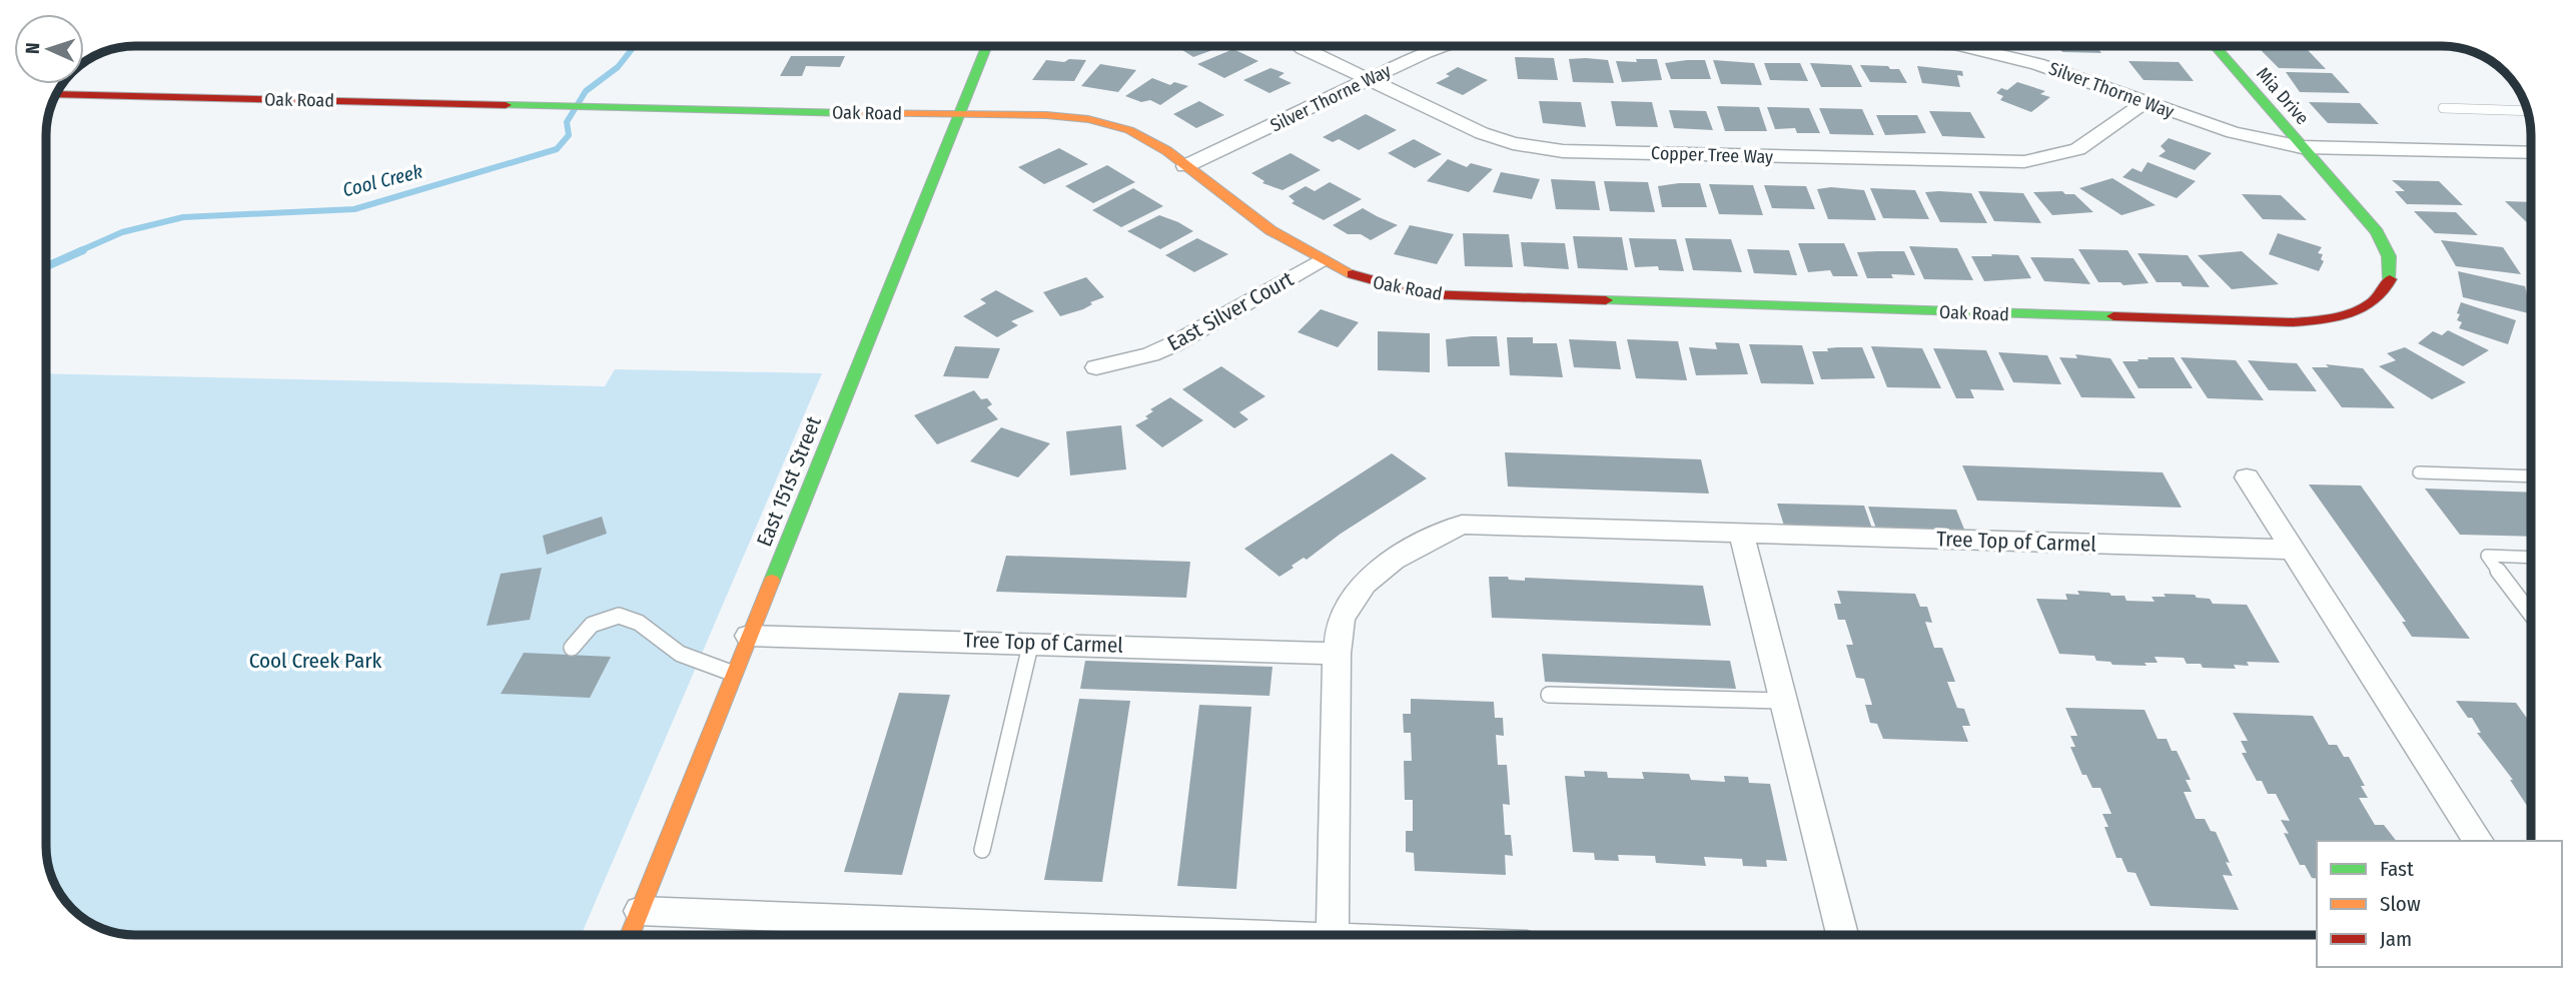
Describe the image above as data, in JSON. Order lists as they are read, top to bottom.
{
  "streets": {
    "street": [
      "Silver Thorne Way",
      "Mia Drive",
      "Oak Road",
      "Copper Tree Way",
      "East Silver Court",
      "East 151st Street",
      "Tree Top of Carmel"
    ]
  },
  "crossings": [
    ["Silver Thorne Way", "Mia Drive"],
    ["Silver Thorne Way", "Oak Road"],
    ["Silver Thorne Way", "Copper Tree Way"],
    ["Mia Drive", "Oak Road"],
    ["Oak Road", "East Silver Court"],
    ["Oak Road", "East 151st Street"],
    ["East 151st Street", "Tree Top of Carmel"]
  ],
  "water": ["Cool Creek"],
  "parks": ["Cool Creek Park"],
  "legend": ["Fast", "Slow", "Jam"],
  "north": "left"
}
